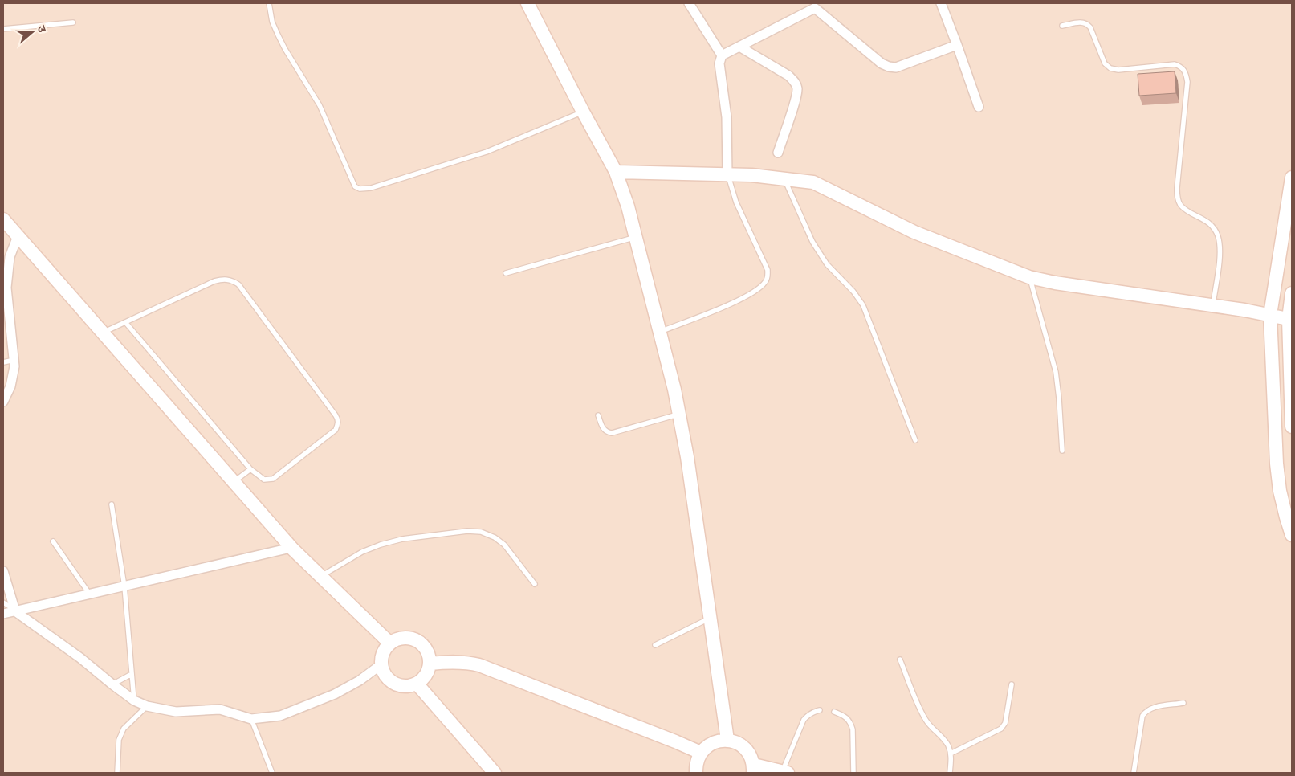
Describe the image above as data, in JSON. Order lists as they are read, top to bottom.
{
  "north": "right"
}
